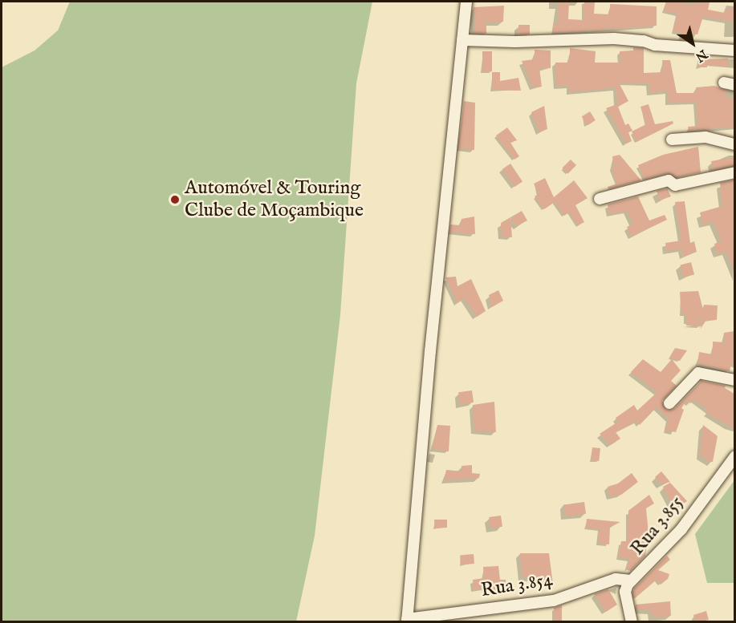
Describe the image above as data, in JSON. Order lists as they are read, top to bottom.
{
  "streets": {
    "street": ["Rua 3.855", "Rua 3.854"]
  },
  "crossings": [
    ["Rua 3.855", "Rua 3.854"]
  ],
  "places": ["Automóvel & Touring Clube de Moçambique"],
  "north": "bottom right"
}
